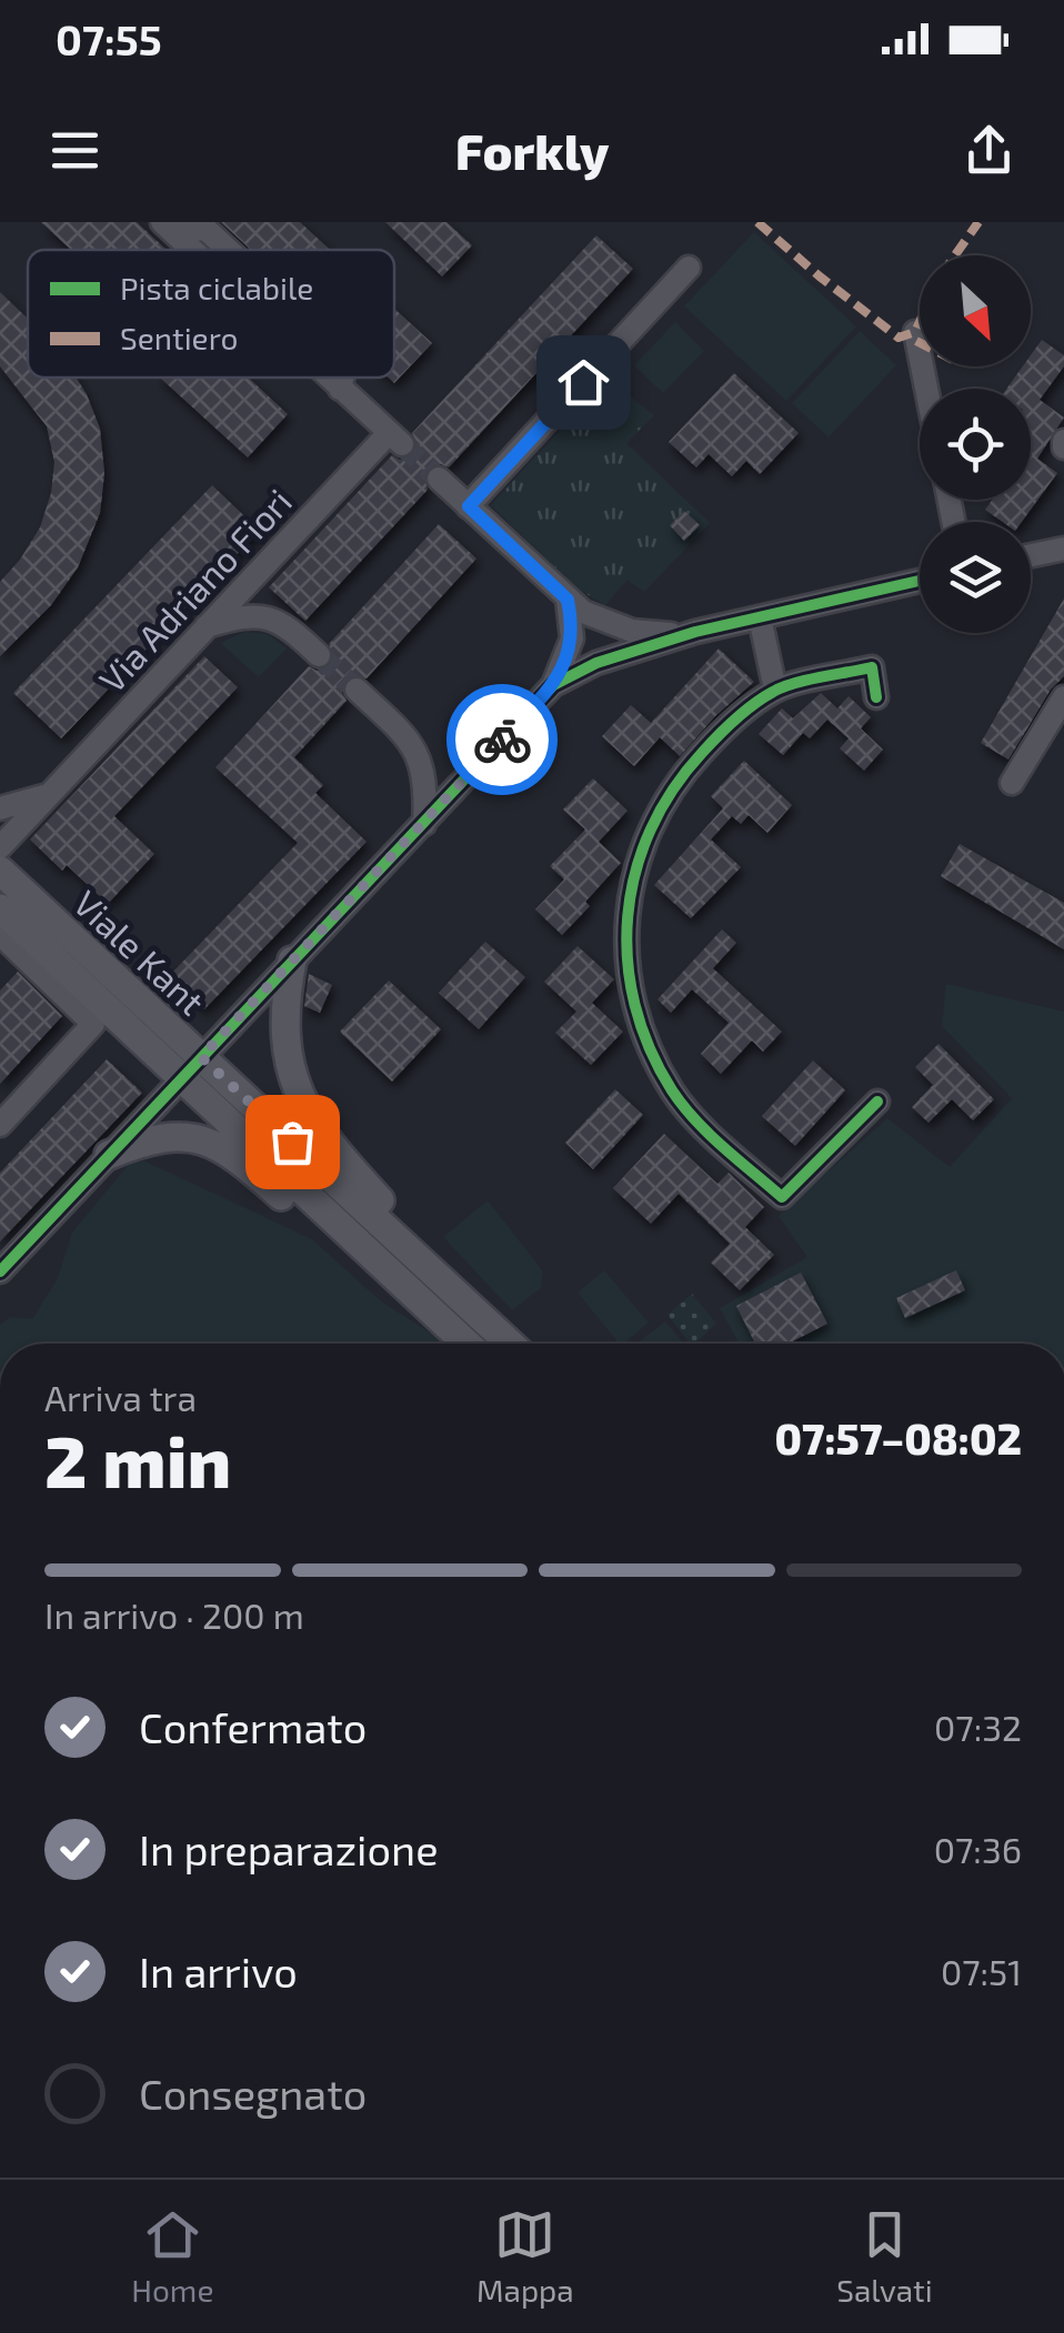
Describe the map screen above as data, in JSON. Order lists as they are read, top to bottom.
{
  "streets": {
    "main road": ["Viale Kant"],
    "street": ["Via Adriano Fiori"]
  },
  "legend": ["Pista ciclabile", "Sentiero"],
  "north": "bottom right",
  "page": {
    "status": "07:55",
    "header": "Forkly",
    "heading": ["2 min", "Arriva tra", "07:57–08:02"],
    "bar": "In arrivo · 200 m",
    "list": [
      ["Confermato", "07:32"],
      ["In preparazione", "07:36"],
      ["In arrivo", "07:51"],
      "Consegnato"
    ],
    "tabs": ["Home", "Mappa", "Salvati"]
  }
}
